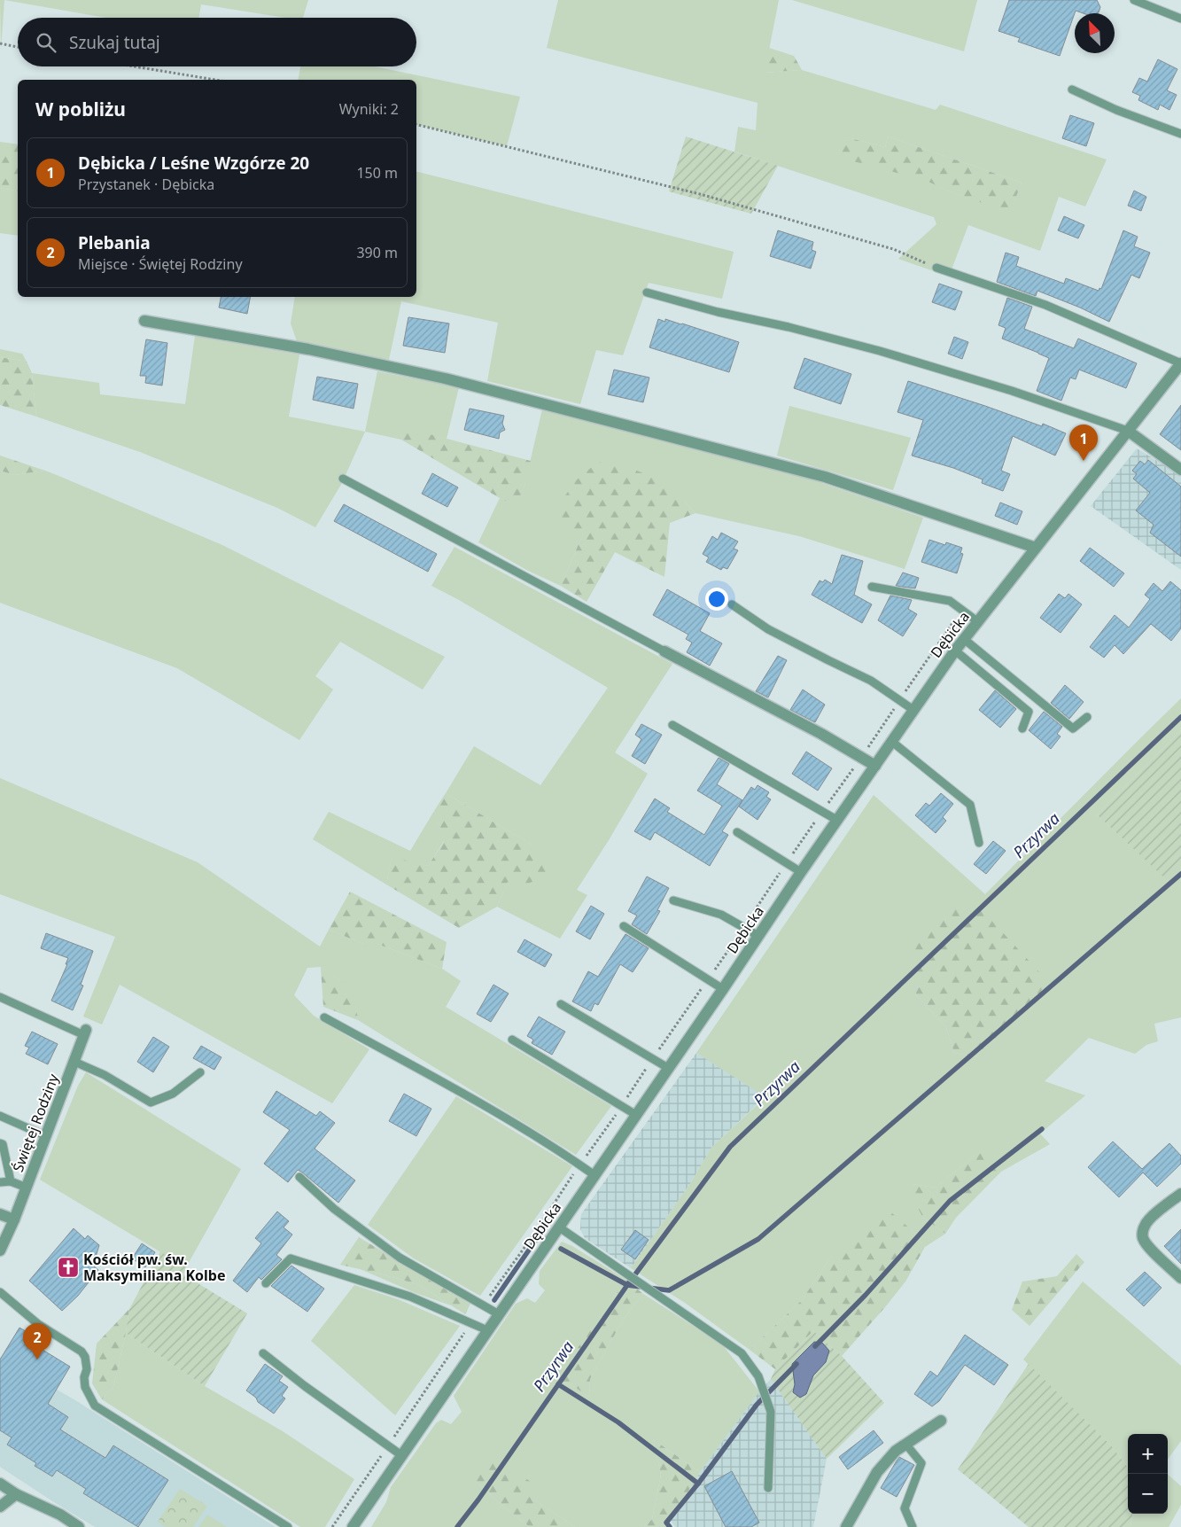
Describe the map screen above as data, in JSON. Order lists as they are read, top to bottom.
{
  "streets": {
    "street": ["Dębicka", "Świętej Rodziny"]
  },
  "water": ["Przyrwa"],
  "places": {
    "church": ["Kościół pw. św. Maksymiliana Kolbe"]
  },
  "north": "top left",
  "page": {
    "search": "Szukaj tutaj",
    "heading": ["W pobliżu", "Wyniki: 2"],
    "list": [
      {
        "mark": "1",
        "name": "Dębicka / Leśne Wzgórze 20",
        "note": "Przystanek · Dębicka",
        "value": "150 m"
      },
      {
        "mark": "2",
        "name": "Plebania",
        "note": "Miejsce · Świętej Rodziny",
        "value": "390 m"
      }
    ],
    "pins": ["1", "2"],
    "map_buttons": ["+", "−"]
  }
}
